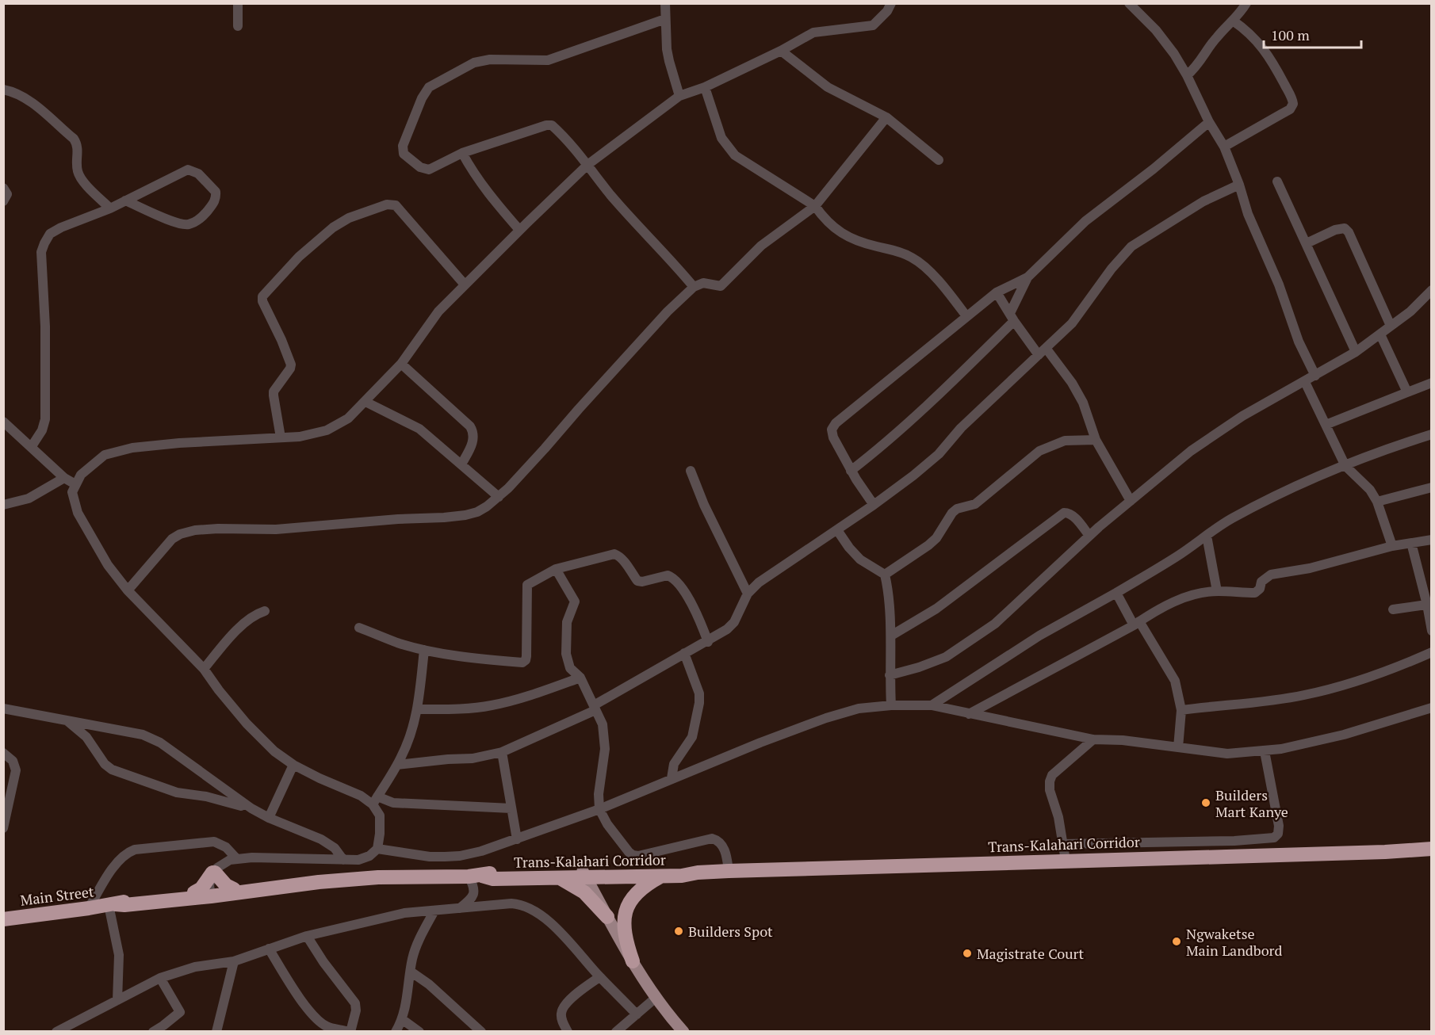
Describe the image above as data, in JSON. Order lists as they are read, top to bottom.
{
  "streets": {
    "highway": ["Trans-Kalahari Corridor", "Main Street"]
  },
  "crossings": [
    ["Trans-Kalahari Corridor", "Main Street"]
  ],
  "places": [
    "Builders Mart Kanye",
    "Builders Spot",
    "Ngwaketse Main Landbord",
    "Magistrate Court"
  ],
  "scale_bar": "100 m"
}
